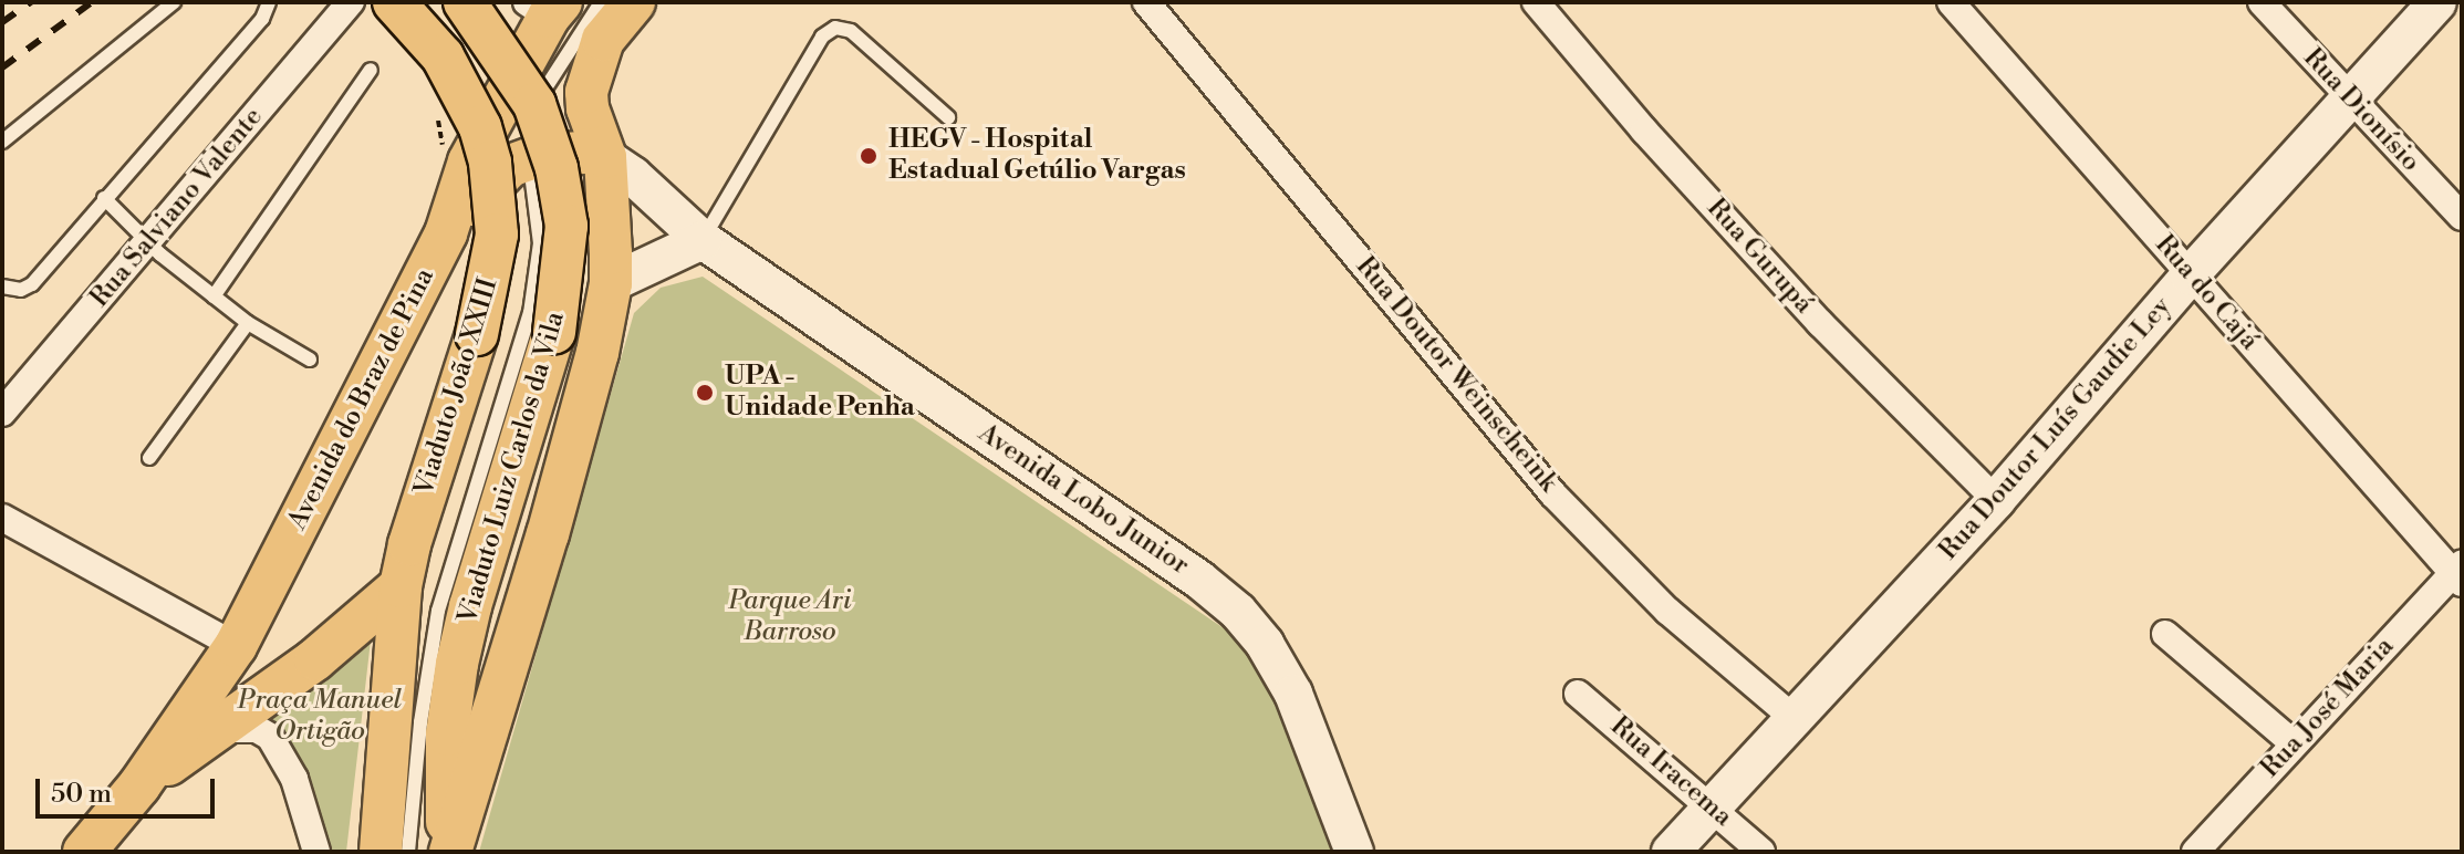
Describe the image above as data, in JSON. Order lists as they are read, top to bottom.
{
  "streets": {
    "main road": ["Viaduto João XXIII", "Avenida do Braz de Pina", "Viaduto Luiz Carlos da Vila"],
    "street": [
      "Rua Dionísio",
      "Rua Salviano Valente",
      "Rua Gurupá",
      "Rua do Cajá",
      "Rua Doutor Weinscheink",
      "Rua Doutor Luís Gaudie Ley",
      "Avenida Lobo Junior",
      "Rua José Maria",
      "Rua Iracema"
    ]
  },
  "crossings": [
    ["Rua Dionísio", "Rua Doutor Luís Gaudie Ley"],
    ["Rua Gurupá", "Rua Doutor Luís Gaudie Ley"],
    ["Rua do Cajá", "Rua Doutor Luís Gaudie Ley"],
    ["Rua do Cajá", "Rua José Maria"],
    ["Rua Doutor Weinscheink", "Rua Doutor Luís Gaudie Ley"],
    ["Rua Doutor Luís Gaudie Ley", "Rua Iracema"]
  ],
  "parks": ["Parque Ari Barroso", "Praça Manuel Ortigão"],
  "places": ["HEGV - Hospital Estadual Getúlio Vargas", "UPA - Unidade Penha"],
  "scale_bar": "50 m"
}
